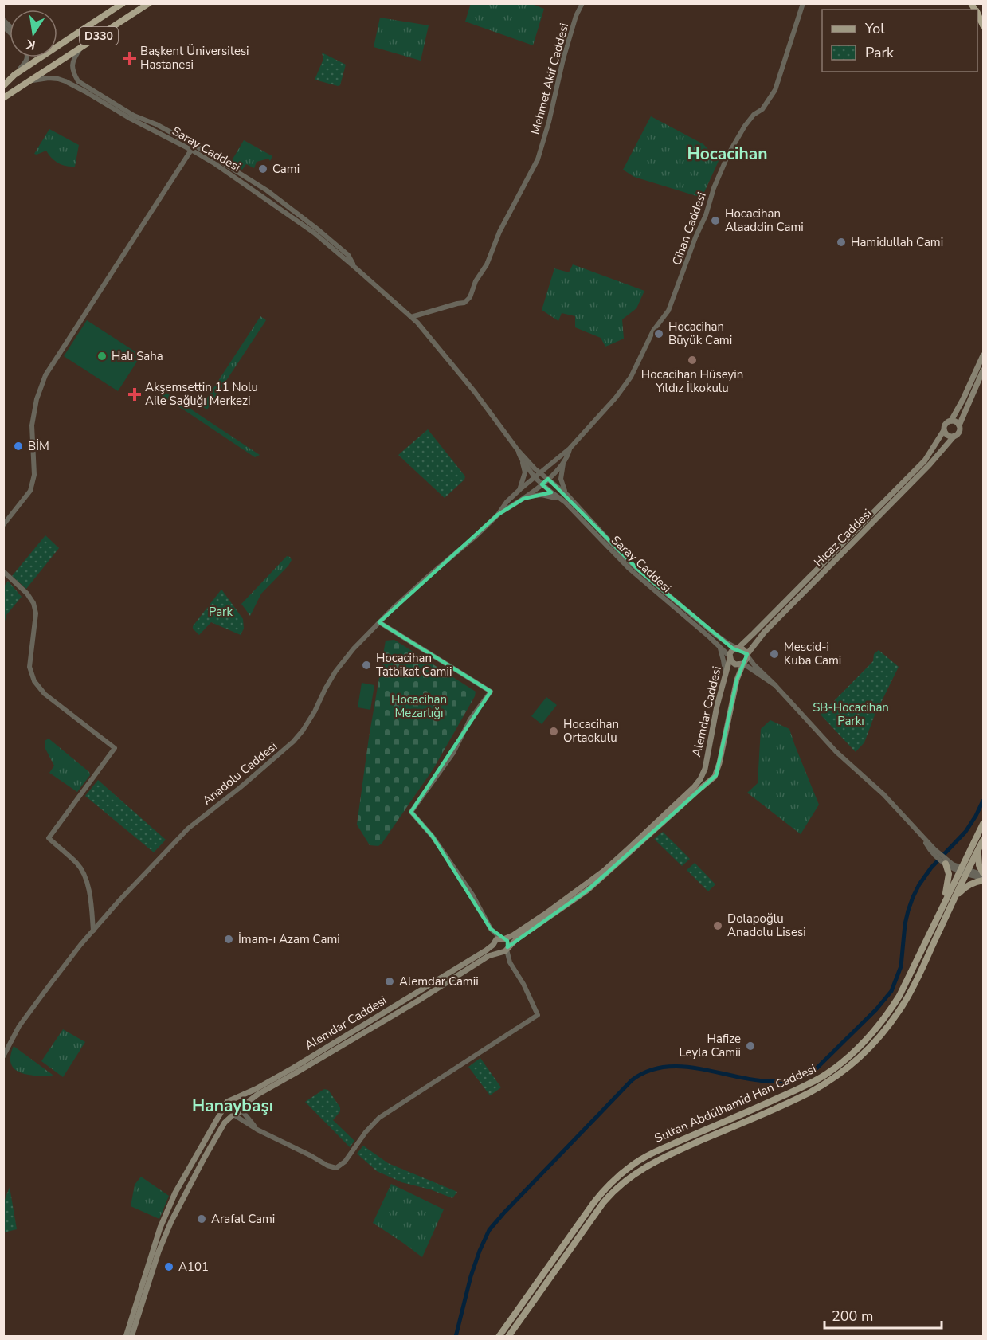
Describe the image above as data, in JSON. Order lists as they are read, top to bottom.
{
  "streets": {
    "highway": ["D330"],
    "main road": ["Hicaz Caddesi", "Alemdar Caddesi", "Sultan Abdülhamid Han Caddesi"],
    "street": [
      "Mehmet Akif Caddesi",
      "Saray Caddesi",
      "Cihan Caddesi",
      "Anadolu Caddesi"
    ]
  },
  "crossings": [
    ["D330", "Saray Caddesi"],
    ["Mehmet Akif Caddesi", "Saray Caddesi"],
    ["Saray Caddesi", "Cihan Caddesi"],
    ["Saray Caddesi", "Hicaz Caddesi"],
    ["Saray Caddesi", "Alemdar Caddesi"],
    ["Saray Caddesi", "Anadolu Caddesi"],
    ["Cihan Caddesi", "Anadolu Caddesi"],
    ["Hicaz Caddesi", "Alemdar Caddesi"]
  ],
  "districts": ["Hocacihan", "Hanaybaşı"],
  "parks": ["Park", "Hocacihan Mezarlığı", "SB-Hocacihan Parkı"],
  "places": {
    "health": ["Başkent Üniversitesi Hastanesi", "Akşemsettin 11 Nolu Aile Sağlığı Merkezi"],
    "other": [
      "Cami",
      "Hocacihan Alaaddin Cami",
      "Hamidullah Cami",
      "Hocacihan Büyük Cami",
      "Halı Saha",
      "Hocacihan Hüseyin Yıldız İlkokulu",
      "BİM",
      "Mescid-i Kuba Cami",
      "Hocacihan Tatbikat Camii",
      "Hocacihan Ortaokulu",
      "Dolapoğlu Anadolu Lisesi",
      "İmam-ı Azam Cami",
      "Alemdar Camii",
      "Hafize Leyla Camii",
      "Arafat Cami",
      "A101"
    ]
  },
  "legend": ["Yol", "Park"],
  "scale_bar": "200 m",
  "north": "bottom"
}
